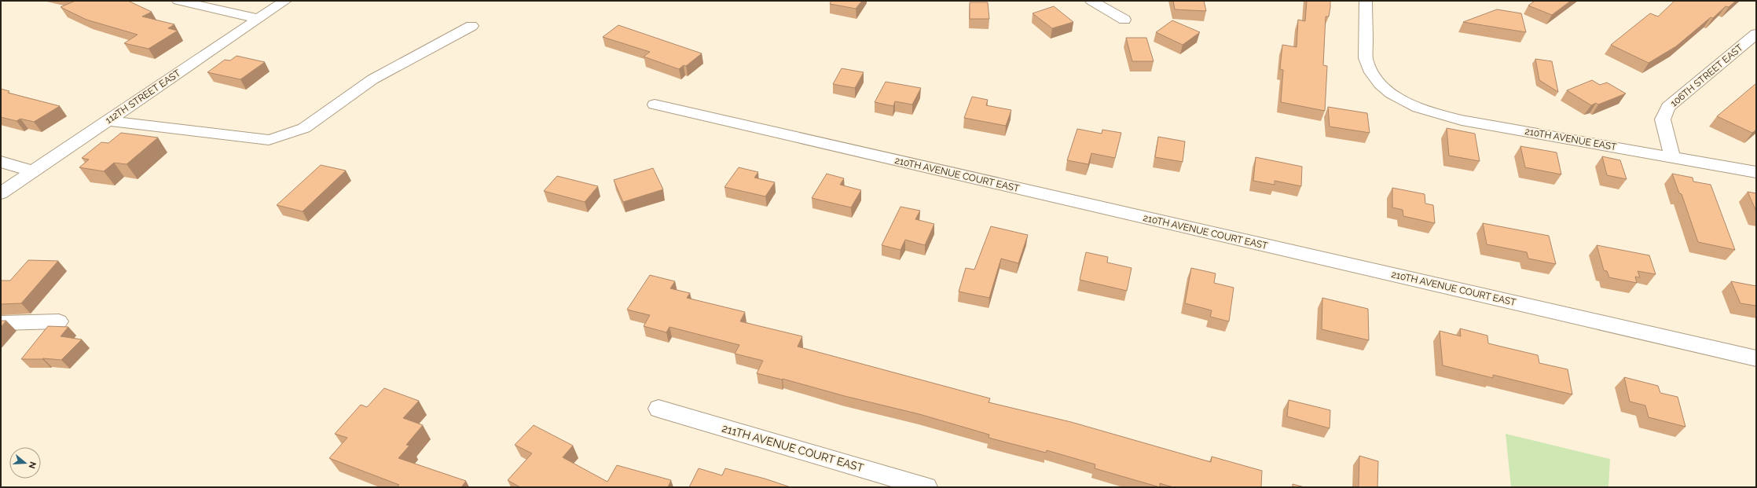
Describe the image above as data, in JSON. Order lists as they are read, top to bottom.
{
  "streets": {
    "street": [
      "106TH STREET EAST",
      "112TH STREET EAST",
      "210TH AVENUE EAST",
      "210TH AVENUE COURT EAST",
      "211TH AVENUE COURT EAST"
    ]
  },
  "crossings": [
    ["106TH STREET EAST", "210TH AVENUE EAST"]
  ],
  "north": "right"
}
